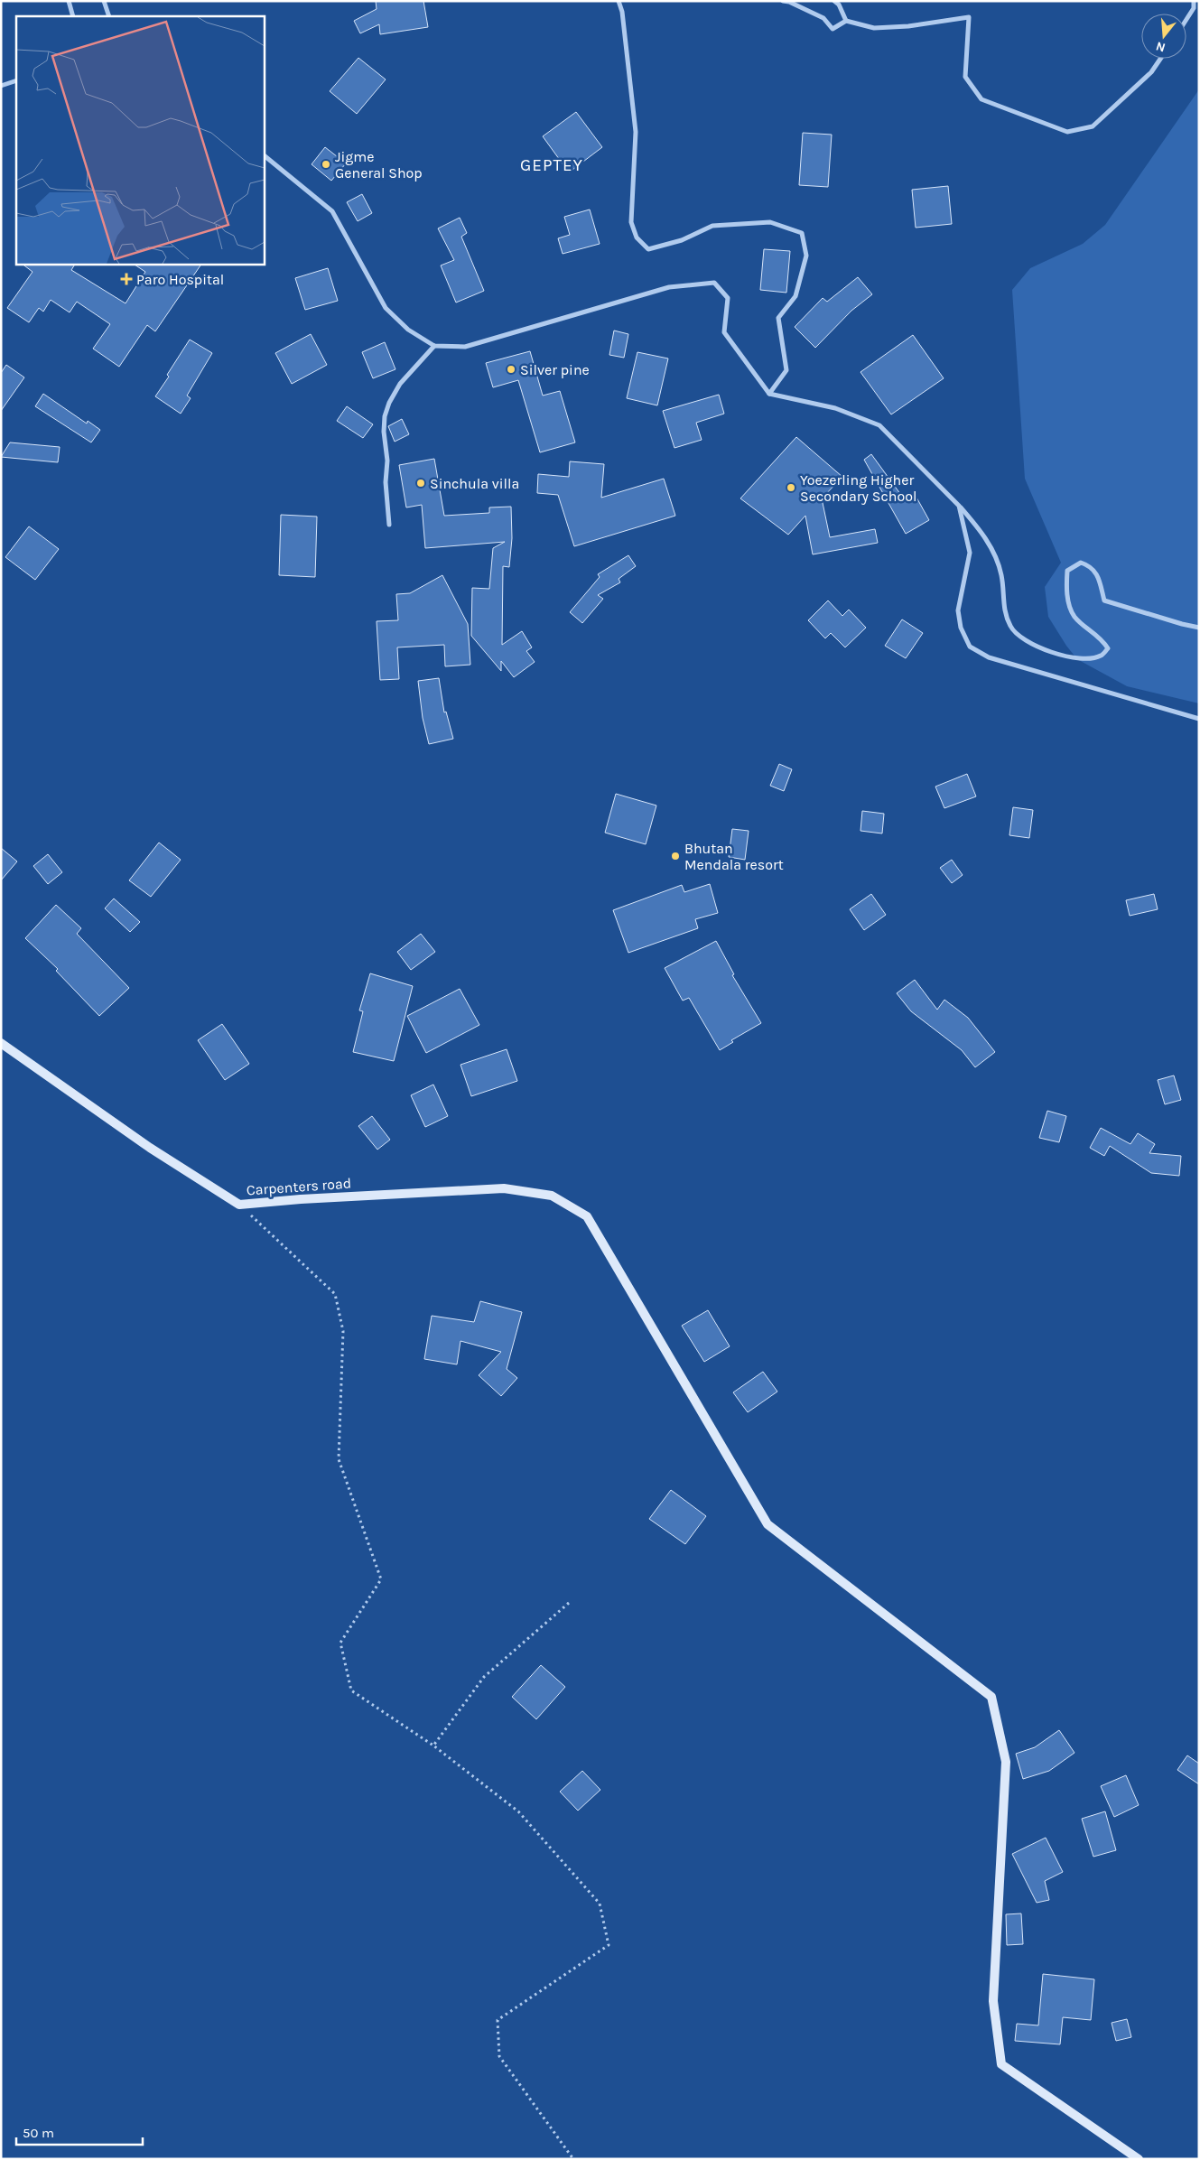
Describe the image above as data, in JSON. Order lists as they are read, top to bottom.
{
  "streets": {
    "street": ["Carpenters road"]
  },
  "districts": ["GEPTEY"],
  "places": {
    "other": [
      "Jigme General Shop",
      "Silver pine",
      "Sinchula villa",
      "Yoezerling Higher Secondary School",
      "Bhutan Mendala resort"
    ],
    "health": ["Paro Hospital"]
  },
  "scale_bar": "50 m",
  "north": "bottom"
}
